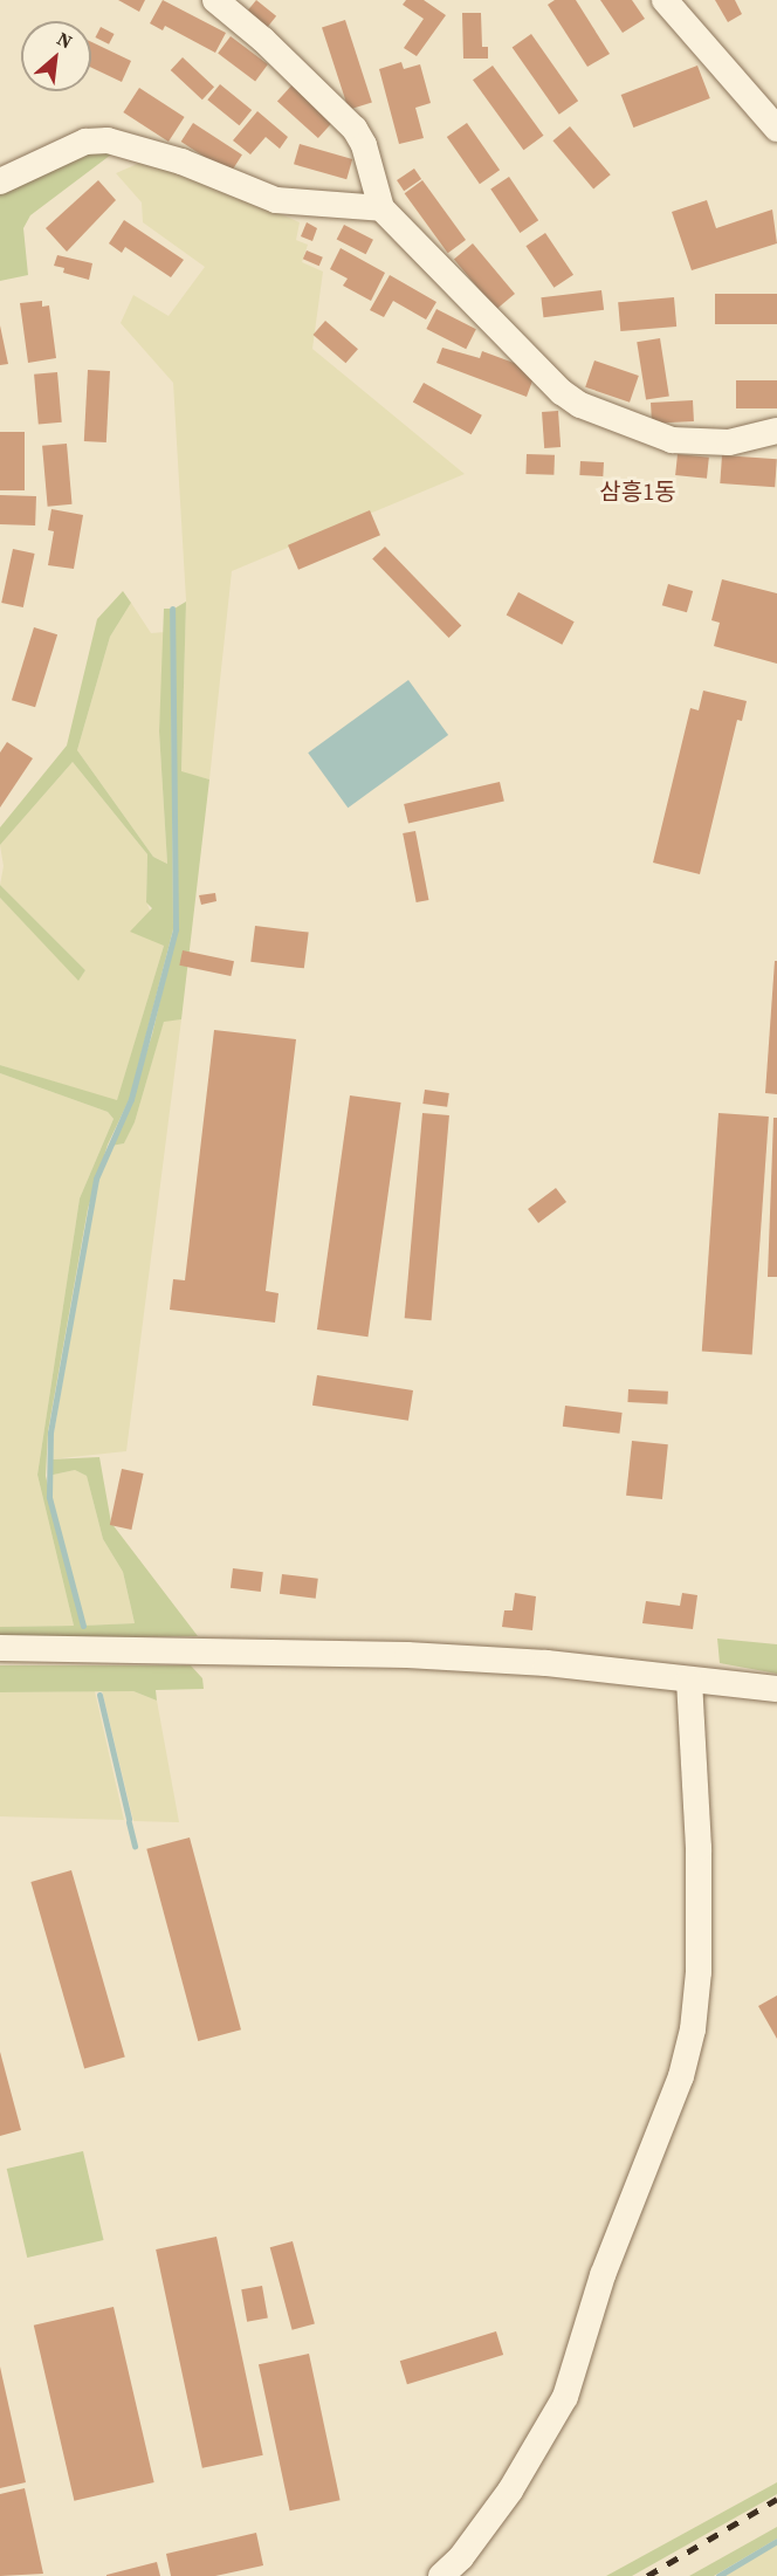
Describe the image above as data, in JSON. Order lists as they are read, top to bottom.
{
  "districts": ["삼흥1동"],
  "north": "top right"
}
